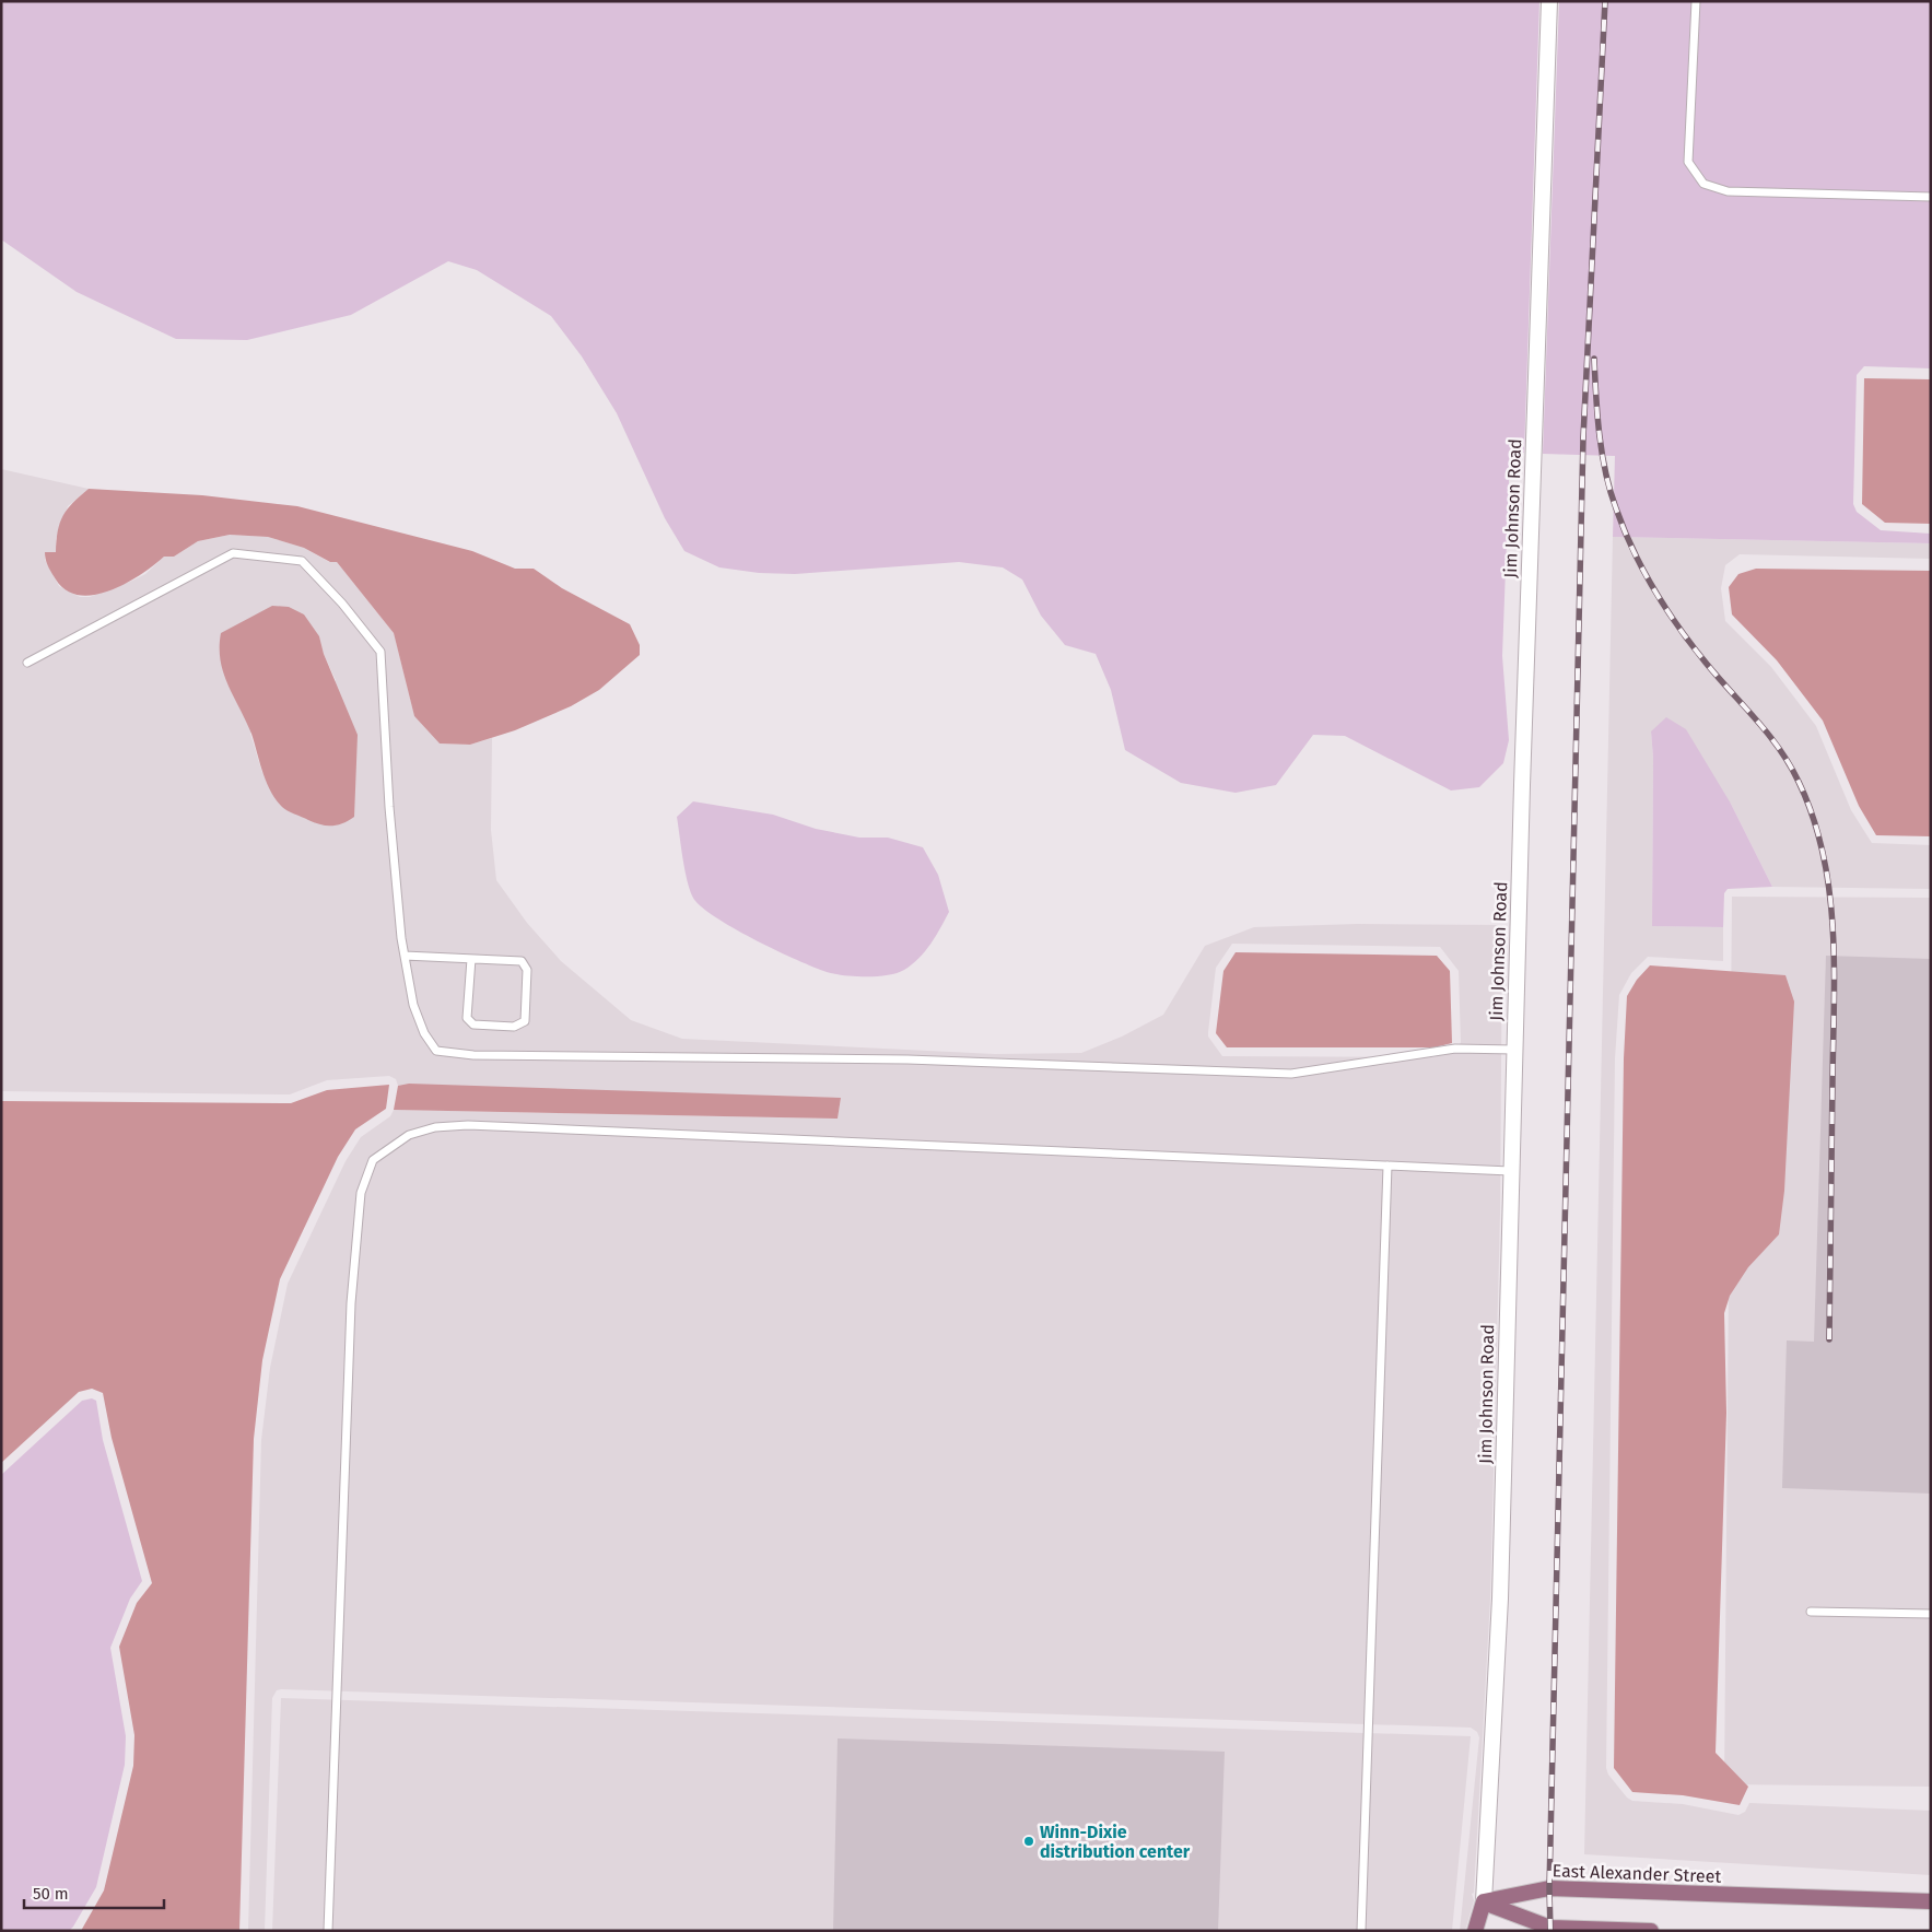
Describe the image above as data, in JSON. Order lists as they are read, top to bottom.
{
  "streets": {
    "main road": ["Jim Johnson Road", "East Alexander Street"]
  },
  "crossings": [
    ["Jim Johnson Road", "East Alexander Street"]
  ],
  "places": ["Winn-Dixie distribution center"],
  "scale_bar": "50 m"
}
